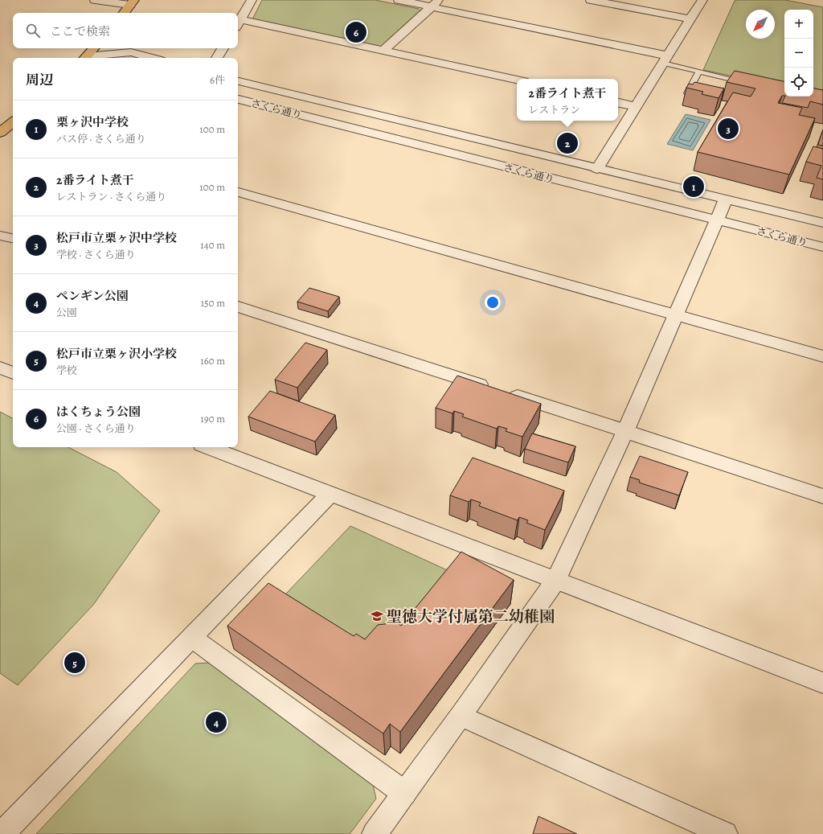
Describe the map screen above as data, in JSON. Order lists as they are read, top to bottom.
{
  "streets": {
    "street": ["さくら通り"]
  },
  "places": {
    "school or university": ["聖徳大学付属第二幼稚園"]
  },
  "north": "bottom left",
  "page": {
    "map_buttons": ["+", "−"],
    "search": "ここで検索",
    "pins": [
      "6",
      "3",
      "2",
      "1",
      "5",
      "4"
    ],
    "heading": ["周辺", "6件"],
    "popup": ["2番ライト煮干", "レストラン"],
    "list": [
      {
        "mark": "1",
        "name": "栗ヶ沢中学校",
        "note": "バス停 · さくら通り",
        "value": "100 m"
      },
      {
        "mark": "2",
        "name": "2番ライト煮干",
        "note": "レストラン · さくら通り",
        "value": "100 m"
      },
      {
        "mark": "3",
        "name": "松戸市立栗ヶ沢中学校",
        "note": "学校 · さくら通り",
        "value": "140 m"
      },
      {
        "mark": "4",
        "name": "ペンギン公園",
        "note": "公園",
        "value": "150 m"
      },
      {
        "mark": "5",
        "name": "松戸市立栗ヶ沢小学校",
        "note": "学校",
        "value": "160 m"
      },
      {
        "mark": "6",
        "name": "はくちょう公園",
        "note": "公園 · さくら通り",
        "value": "190 m"
      }
    ]
  }
}
